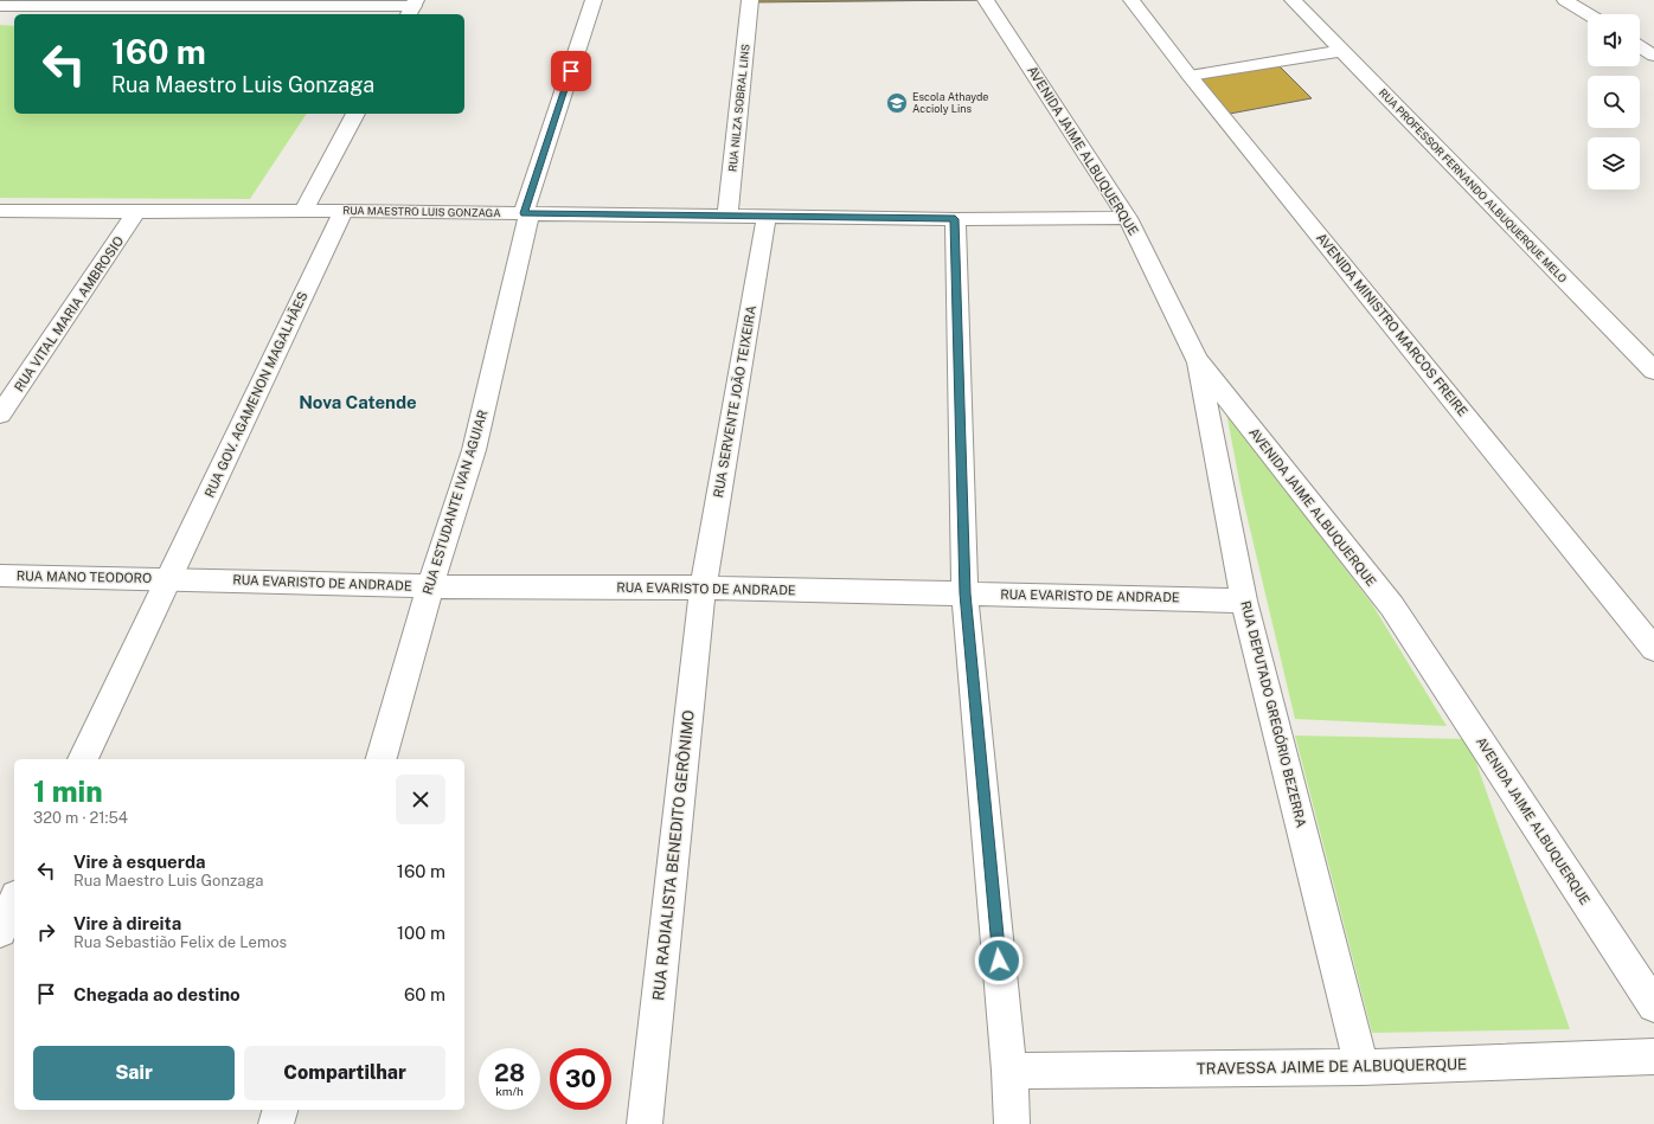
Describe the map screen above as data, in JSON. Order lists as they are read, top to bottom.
{
  "streets": {
    "street": [
      "RUA NILZA SOBRAL LINS",
      "AVENIDA JAIME ALBUQUERQUE",
      "RUA PROFESSOR FERNANDO ALBUQUERQUE MELO",
      "RUA MAESTRO LUIS GONZAGA",
      "RUA VITAL MARIA AMBROSIO",
      "AVENIDA MINISTRO MARCOS FREIRE",
      "RUA GOV. AGAMENON MAGALHÃES",
      "RUA SERVENTE JOÃO TEIXEIRA",
      "RUA ESTUDANTE IVAN AGUIAR",
      "RUA MANO TEODORO",
      "RUA EVARISTO DE ANDRADE",
      "RUA DEPUTADO GREGÓRIO BEZERRA",
      "RUA RADIALISTA BENEDITO GERÔNIMO",
      "TRAVESSA JAIME DE ALBUQUERQUE"
    ]
  },
  "crossings": [
    ["RUA NILZA SOBRAL LINS", "RUA MAESTRO LUIS GONZAGA"],
    ["AVENIDA JAIME ALBUQUERQUE", "RUA MAESTRO LUIS GONZAGA"],
    ["AVENIDA JAIME ALBUQUERQUE", "RUA DEPUTADO GREGÓRIO BEZERRA"],
    ["RUA MAESTRO LUIS GONZAGA", "RUA VITAL MARIA AMBROSIO"],
    ["RUA MAESTRO LUIS GONZAGA", "RUA GOV. AGAMENON MAGALHÃES"],
    ["RUA MAESTRO LUIS GONZAGA", "RUA SERVENTE JOÃO TEIXEIRA"],
    ["RUA MAESTRO LUIS GONZAGA", "RUA ESTUDANTE IVAN AGUIAR"],
    ["RUA GOV. AGAMENON MAGALHÃES", "RUA MANO TEODORO"],
    ["RUA GOV. AGAMENON MAGALHÃES", "RUA EVARISTO DE ANDRADE"],
    ["RUA SERVENTE JOÃO TEIXEIRA", "RUA EVARISTO DE ANDRADE"],
    ["RUA SERVENTE JOÃO TEIXEIRA", "RUA RADIALISTA BENEDITO GERÔNIMO"],
    ["RUA ESTUDANTE IVAN AGUIAR", "RUA EVARISTO DE ANDRADE"],
    ["RUA MANO TEODORO", "RUA EVARISTO DE ANDRADE"],
    ["RUA EVARISTO DE ANDRADE", "RUA DEPUTADO GREGÓRIO BEZERRA"],
    ["RUA EVARISTO DE ANDRADE", "RUA RADIALISTA BENEDITO GERÔNIMO"],
    ["RUA DEPUTADO GREGÓRIO BEZERRA", "TRAVESSA JAIME DE ALBUQUERQUE"]
  ],
  "districts": ["Nova Catende"],
  "places": {
    "school or university": ["Escola Athayde Accioly Lins"]
  },
  "page": {
    "turn": ["160 m", "Rua Maestro Luis Gonzaga"],
    "heading": ["1 min", "320 m · 21:54"],
    "list": [
      {
        "name": "Vire à esquerda",
        "note": "Rua Maestro Luis Gonzaga",
        "value": "160 m"
      },
      {
        "name": "Vire à direita",
        "note": "Rua Sebastião Felix de Lemos",
        "value": "100 m"
      },
      {
        "name": "Chegada ao destino",
        "value": "60 m"
      }
    ],
    "buttons": ["Sair", "Compartilhar"],
    "speed": "28 km/h",
    "limit": "30"
  }
}
